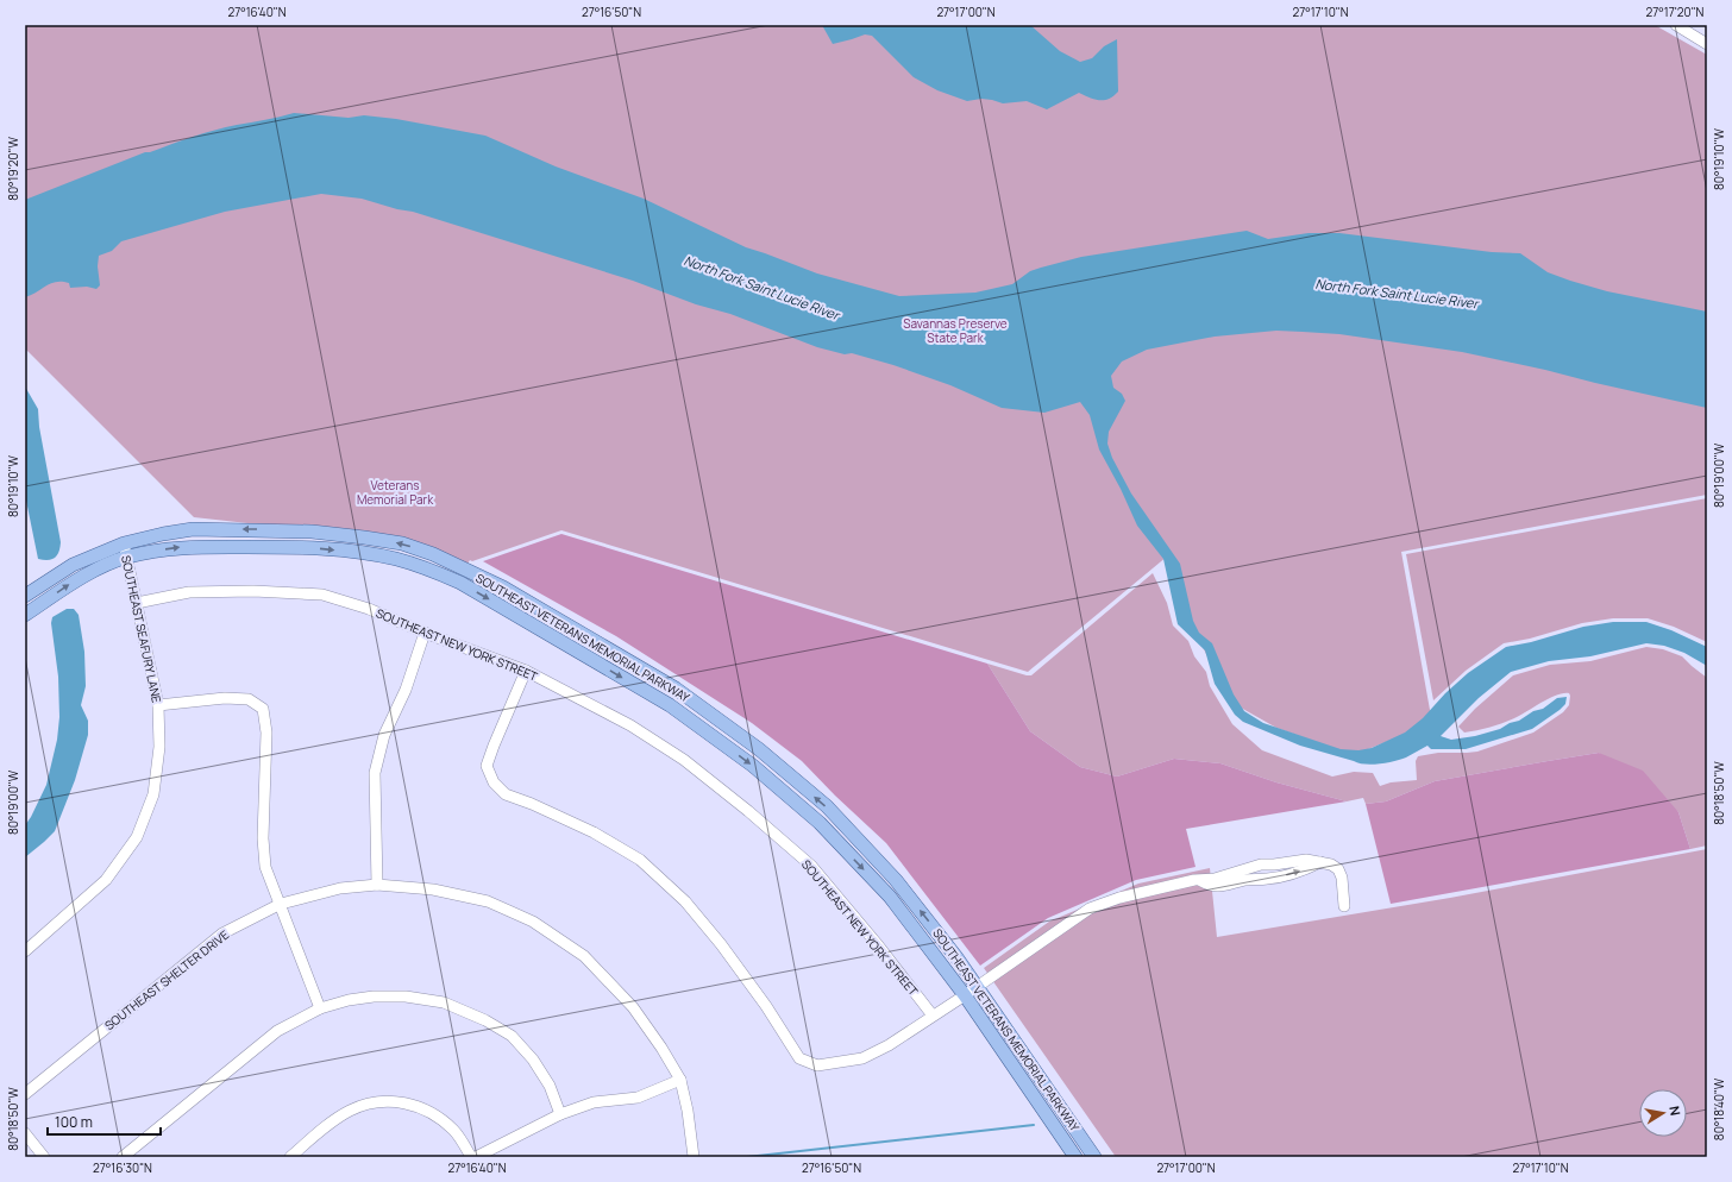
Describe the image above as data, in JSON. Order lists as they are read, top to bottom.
{
  "streets": {
    "main road": ["SOUTHEAST VETERANS MEMORIAL PARKWAY"],
    "street": ["SOUTHEAST SEAFURY LANE", "SOUTHEAST NEW YORK STREET", "SOUTHEAST SHELTER DRIVE"]
  },
  "crossings": [
    ["SOUTHEAST SEAFURY LANE", "SOUTHEAST VETERANS MEMORIAL PARKWAY"],
    ["SOUTHEAST SEAFURY LANE", "SOUTHEAST NEW YORK STREET"]
  ],
  "water": ["North Fork Saint Lucie River"],
  "parks": ["Savannas Preserve State Park", "Veterans Memorial Park"],
  "scale_bar": "100 m",
  "north": "right",
  "coordinates": [
    "27°16'40\"N",
    "27°16'50\"N",
    "27°17'00\"N",
    "27°17'10\"N",
    "27°17'20\"N",
    "80°19'10\"W",
    "80°19'20\"W",
    "80°19'00\"W",
    "80°18'50\"W",
    "80°18'40\"W",
    "27°16'30\"N"
  ]
}
